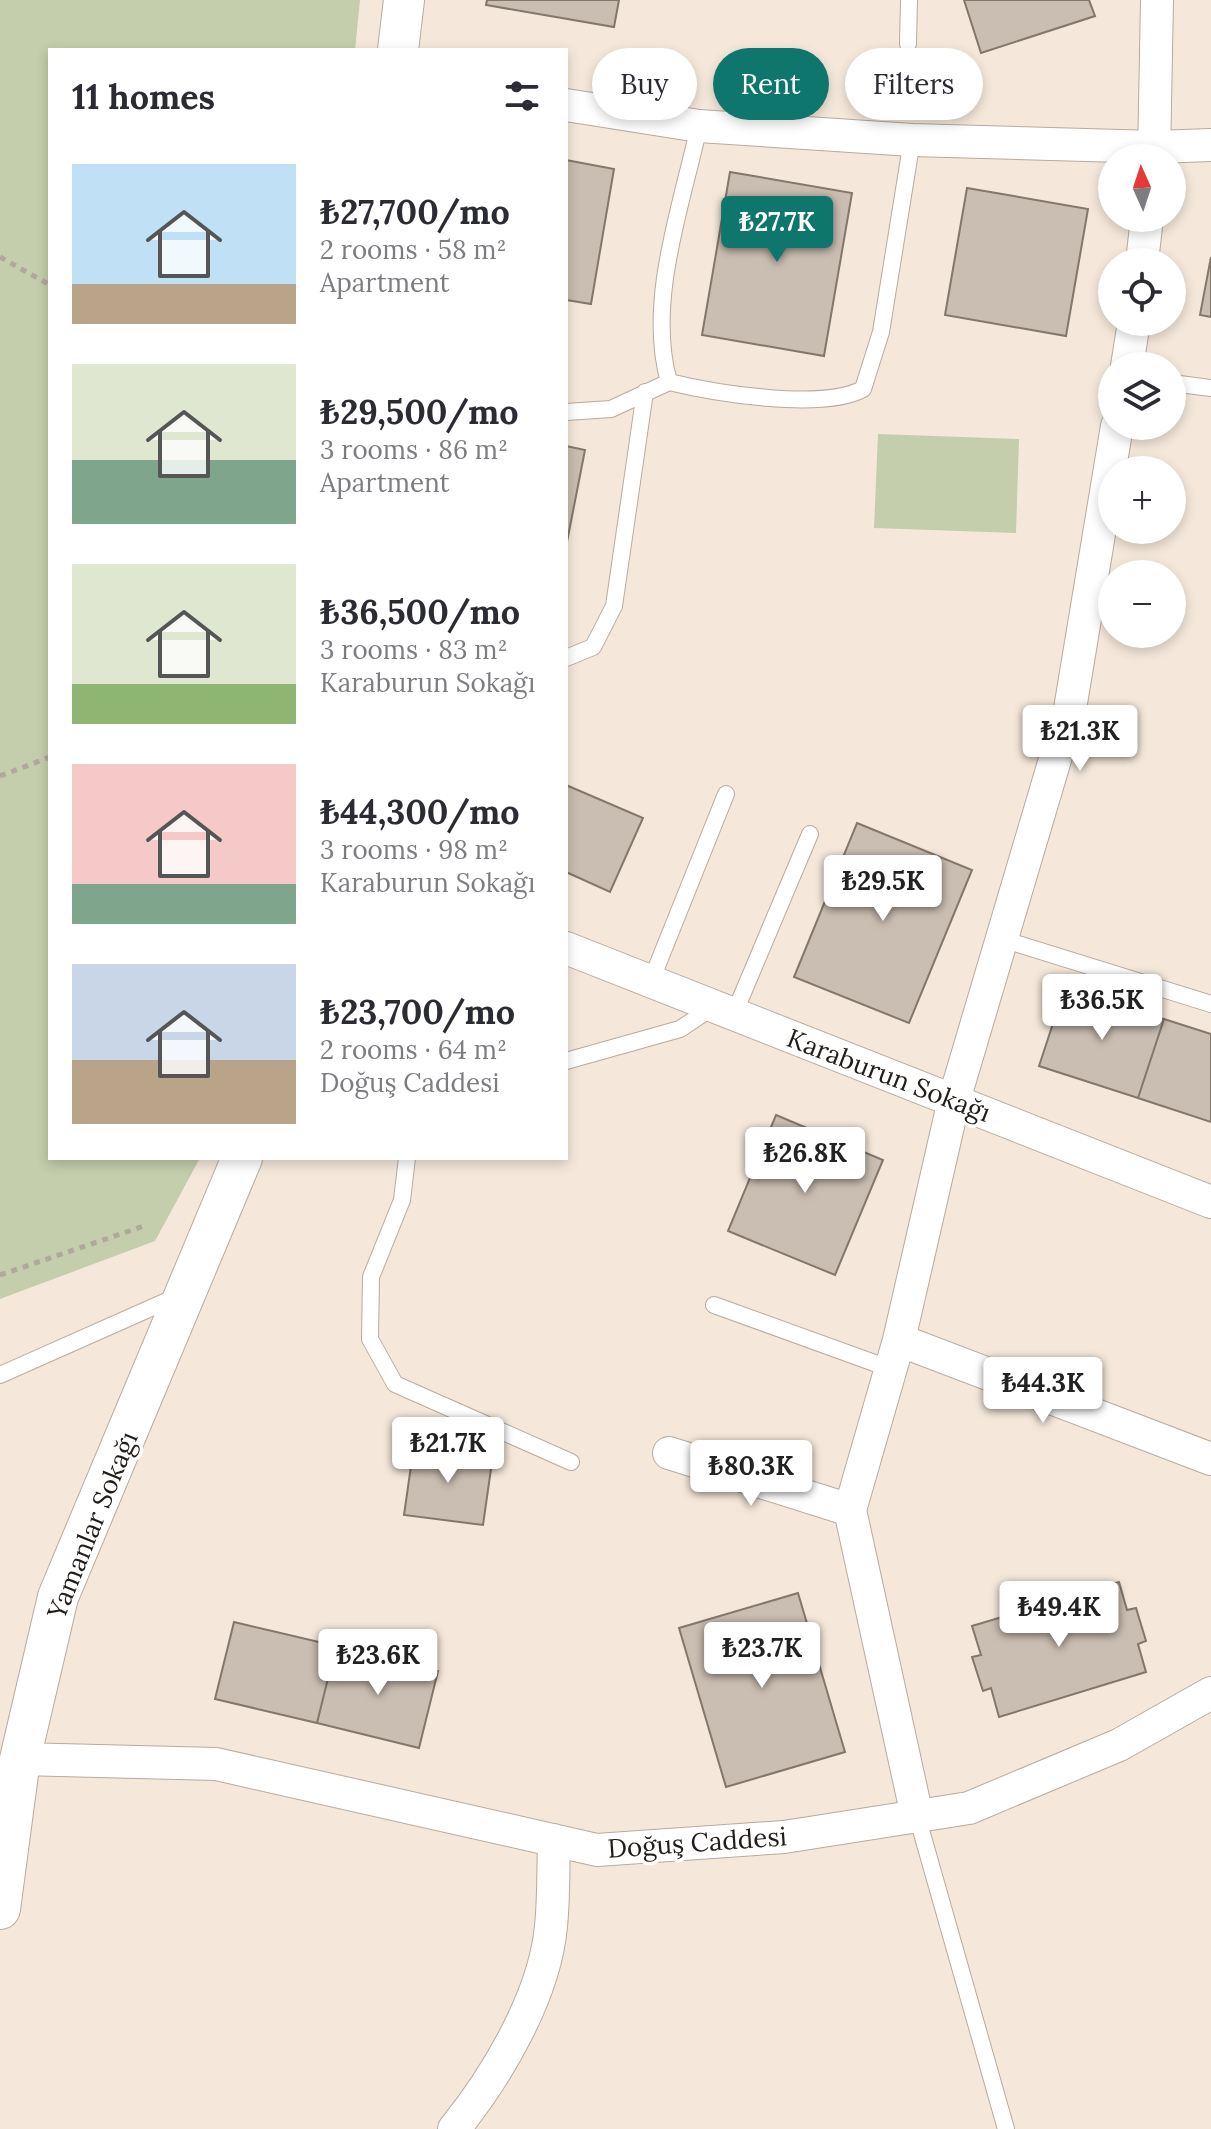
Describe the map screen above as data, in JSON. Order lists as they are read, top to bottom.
{
  "streets": {
    "street": ["Karaburun Sokağı", "Yamanlar Sokağı", "Doğuş Caddesi"]
  },
  "crossings": [
    ["Yamanlar Sokağı", "Doğuş Caddesi"]
  ],
  "north": "top",
  "page": {
    "chip": ["Buy", "Rent", "Filters"],
    "heading": "11 homes",
    "map_buttons": ["+", "−"],
    "list": [
      {
        "name": "₺27,700/mo",
        "note": "2 rooms · 58 m² · Apartment"
      },
      {
        "name": "₺29,500/mo",
        "note": "3 rooms · 86 m² · Apartment"
      },
      {
        "name": "₺36,500/mo",
        "note": "3 rooms · 83 m² · Karaburun Sokağı"
      },
      {
        "name": "₺44,300/mo",
        "note": "3 rooms · 98 m² · Karaburun Sokağı"
      },
      {
        "name": "₺23,700/mo",
        "note": "2 rooms · 64 m² · Doğuş Caddesi"
      }
    ],
    "price": [
      "₺27.7K",
      "₺21.3K",
      "₺29.5K",
      "₺36.5K",
      "₺26.8K",
      "₺44.3K",
      "₺21.7K",
      "₺80.3K",
      "₺49.4K",
      "₺23.7K",
      "₺23.6K"
    ]
  }
}
